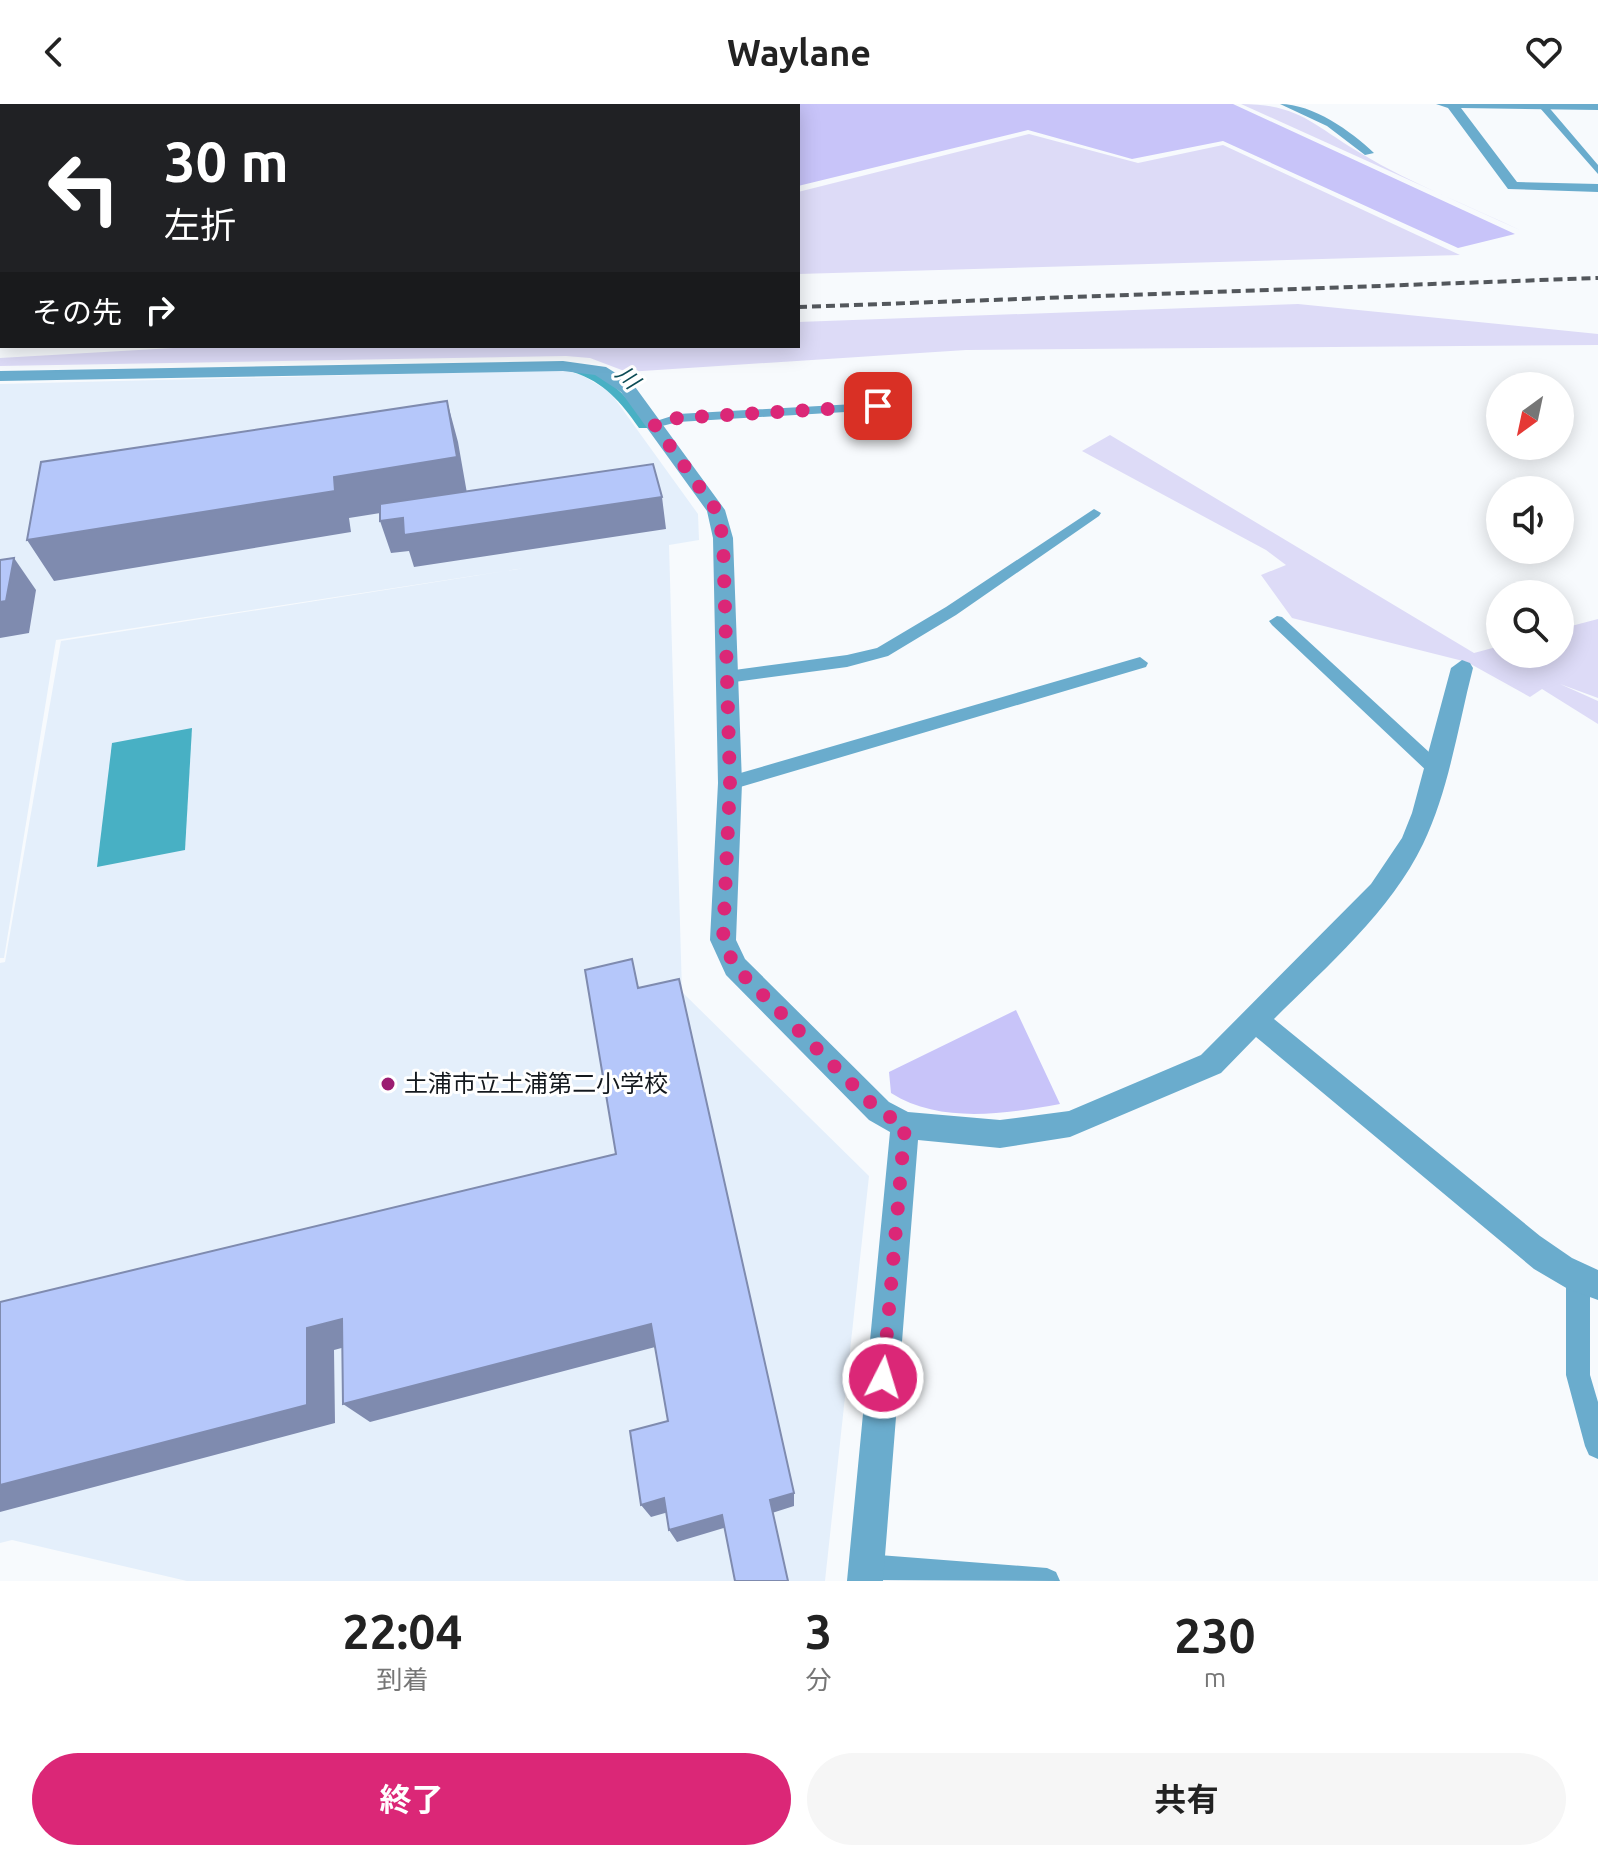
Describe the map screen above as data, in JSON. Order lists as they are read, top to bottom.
{
  "water": ["川"],
  "places": ["土浦市立土浦第二小学校"],
  "north": "bottom left",
  "page": {
    "header": "Waylane",
    "turn": ["30 m", "左折"],
    "then": "その先",
    "eta": [
      "22:04",
      "到着",
      "3",
      "分",
      "230",
      "m"
    ],
    "buttons": ["終了", "共有"]
  }
}
